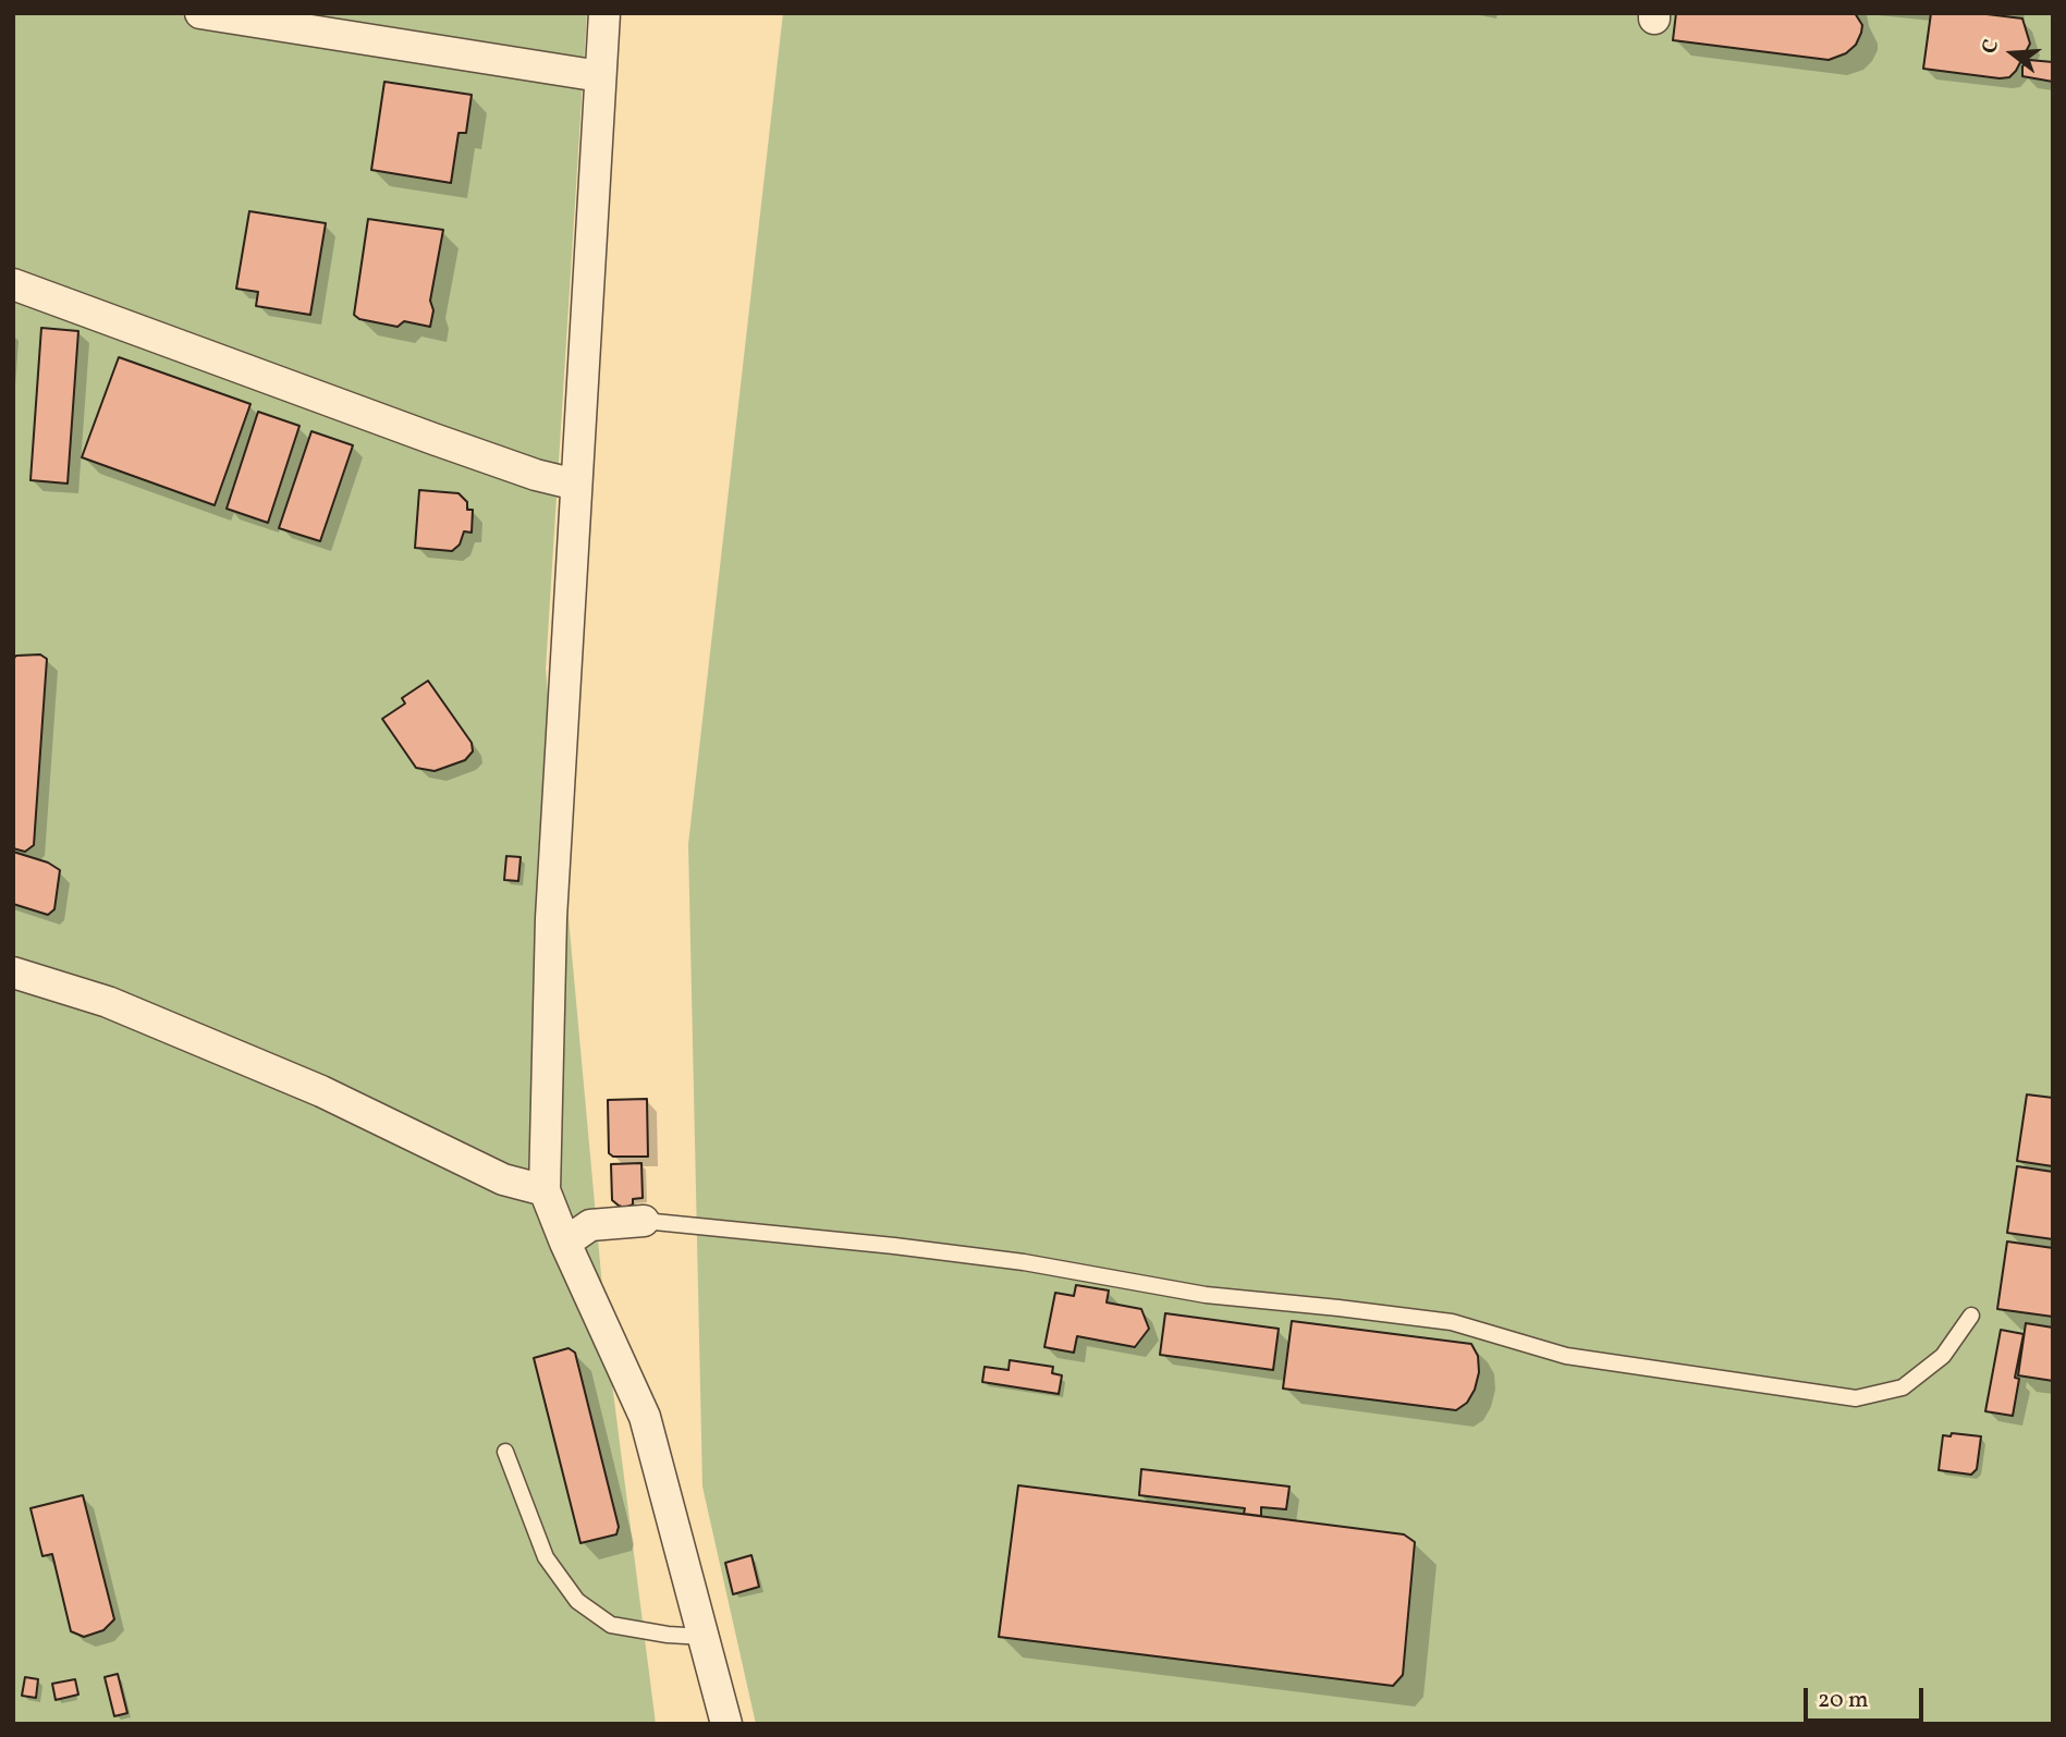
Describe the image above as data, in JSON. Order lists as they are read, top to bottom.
{
  "scale_bar": "20 m",
  "north": "left"
}
